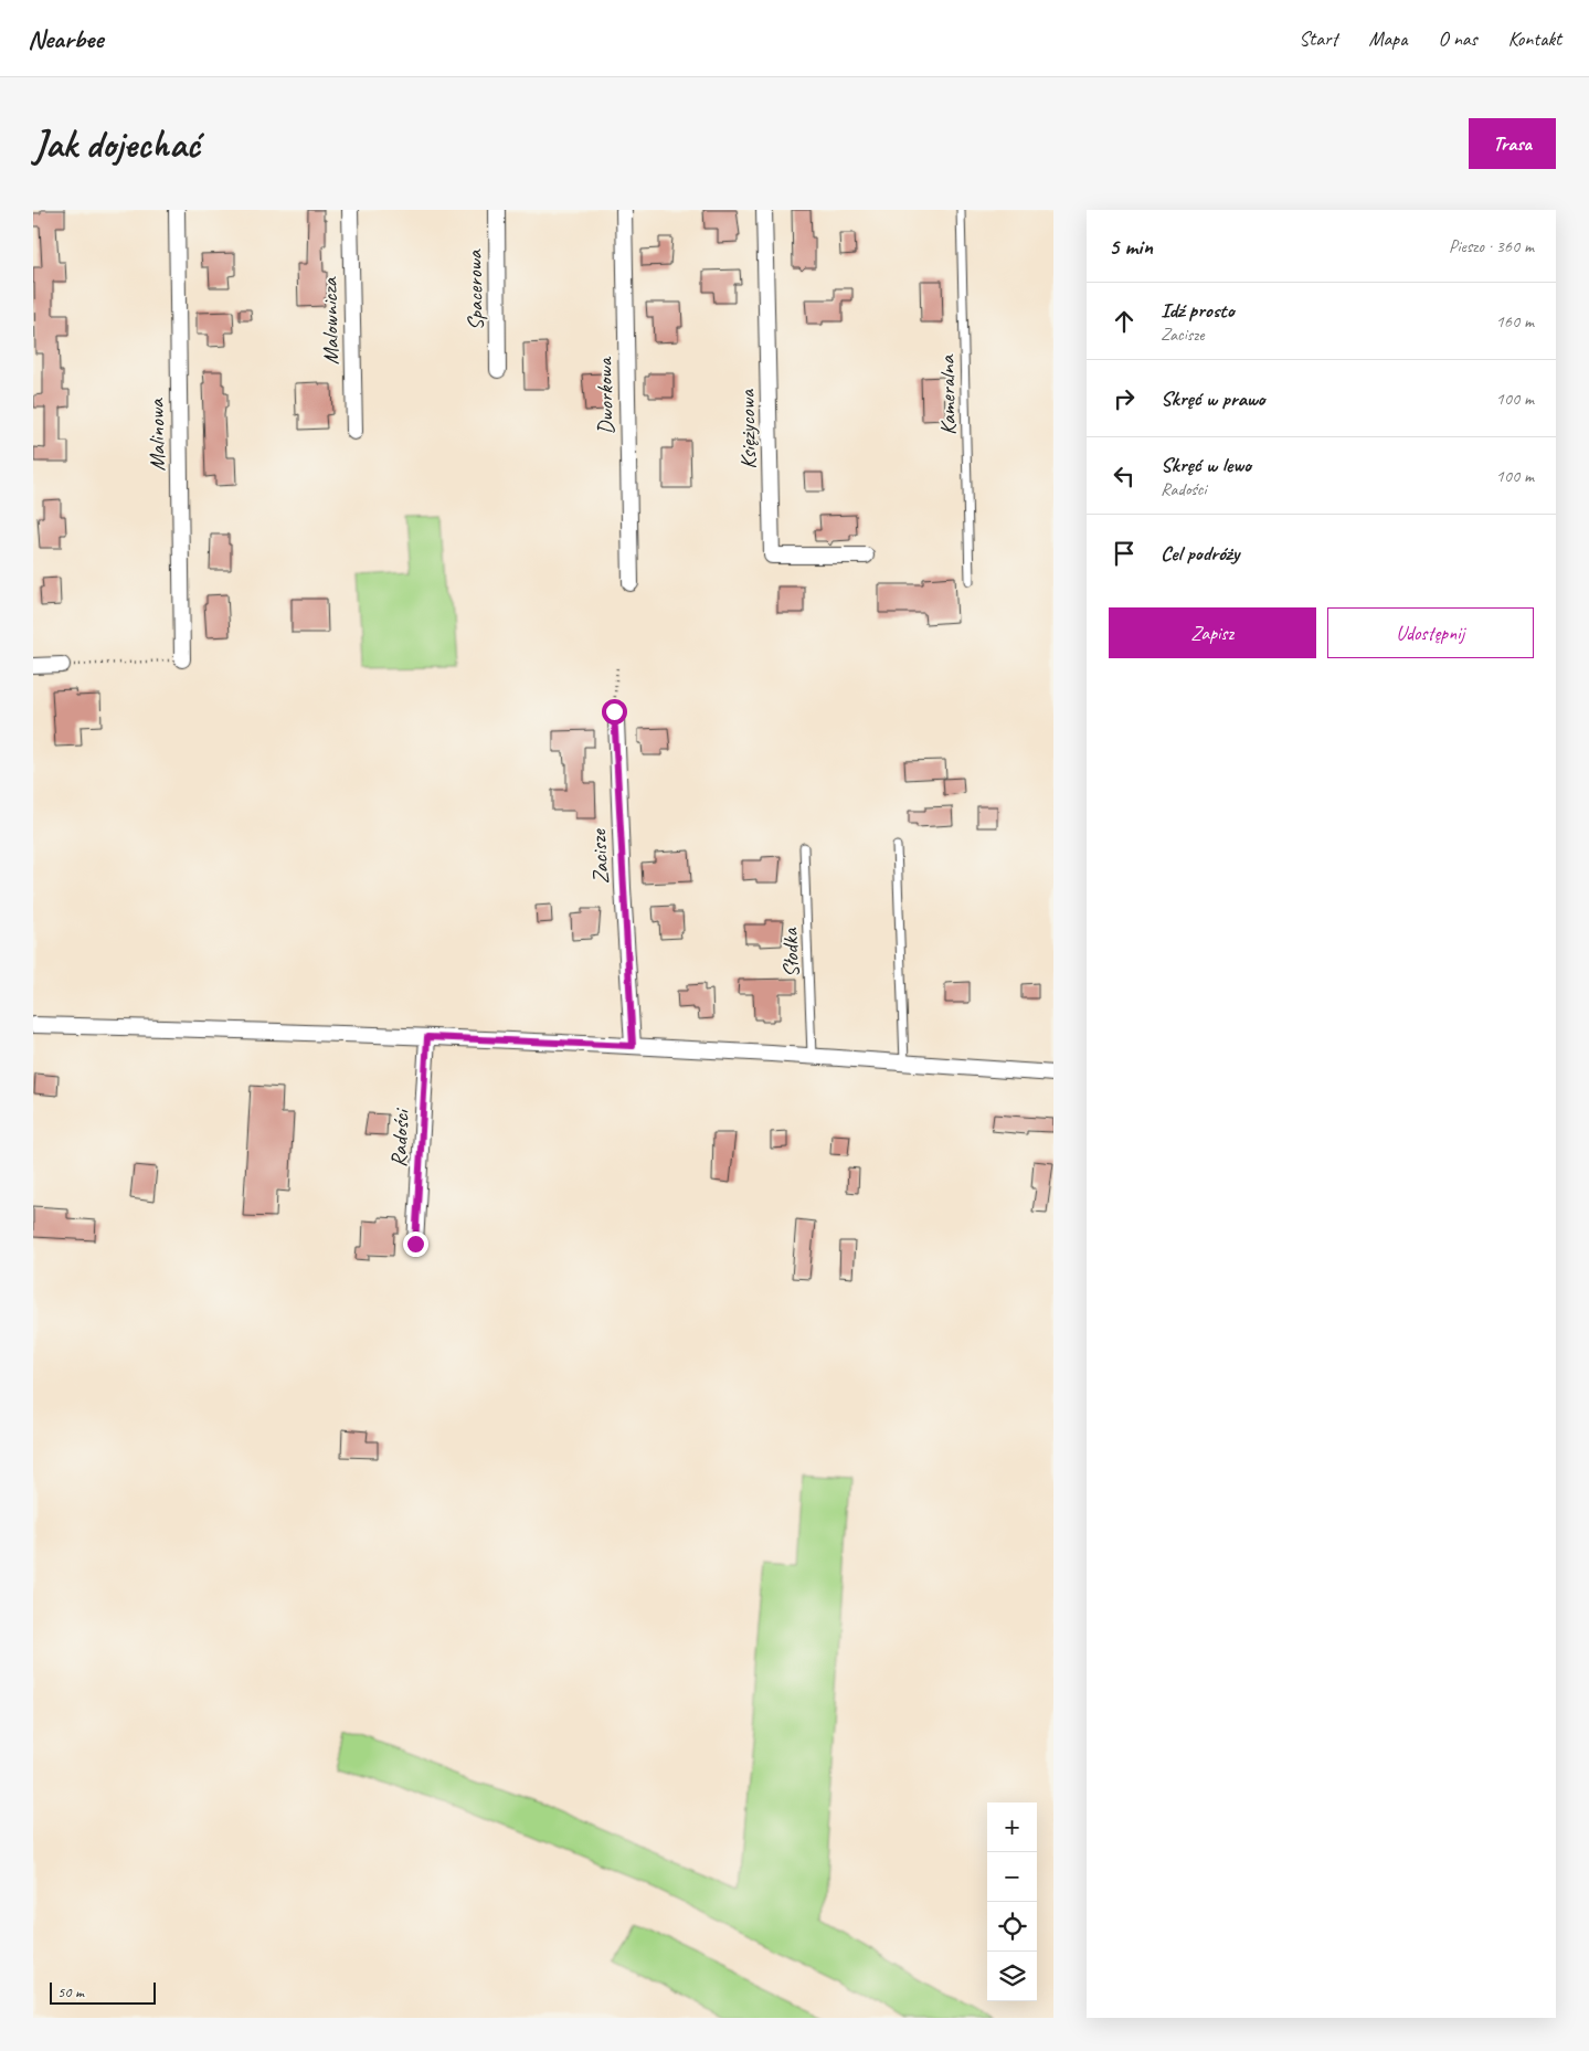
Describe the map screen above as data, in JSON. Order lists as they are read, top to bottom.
{
  "streets": {
    "street": [
      "Spacerowa",
      "Malownicza",
      "Dworkowa",
      "Księżycowa",
      "Malinowa",
      "Zacisze",
      "Radości"
    ],
    "lane": ["Kameralna", "Słodka"]
  },
  "scale_bar": "50 m",
  "page": {
    "header": "Nearbee",
    "nav": [
      "Start",
      "Mapa",
      "O nas",
      "Kontakt"
    ],
    "buttons": [
      "Trasa",
      ["Zapisz", "Udostępnij"]
    ],
    "title": "Jak dojechać",
    "heading": ["5 min", "Pieszo · 360 m"],
    "list": [
      ["Idź prosto", "Zacisze", "160 m"],
      ["Skręć w prawo", "100 m"],
      ["Skręć w lewo", "Radości", "100 m"],
      "Cel podróży"
    ],
    "map_buttons": ["+", "−"],
    "scale": "50 m"
  }
}
